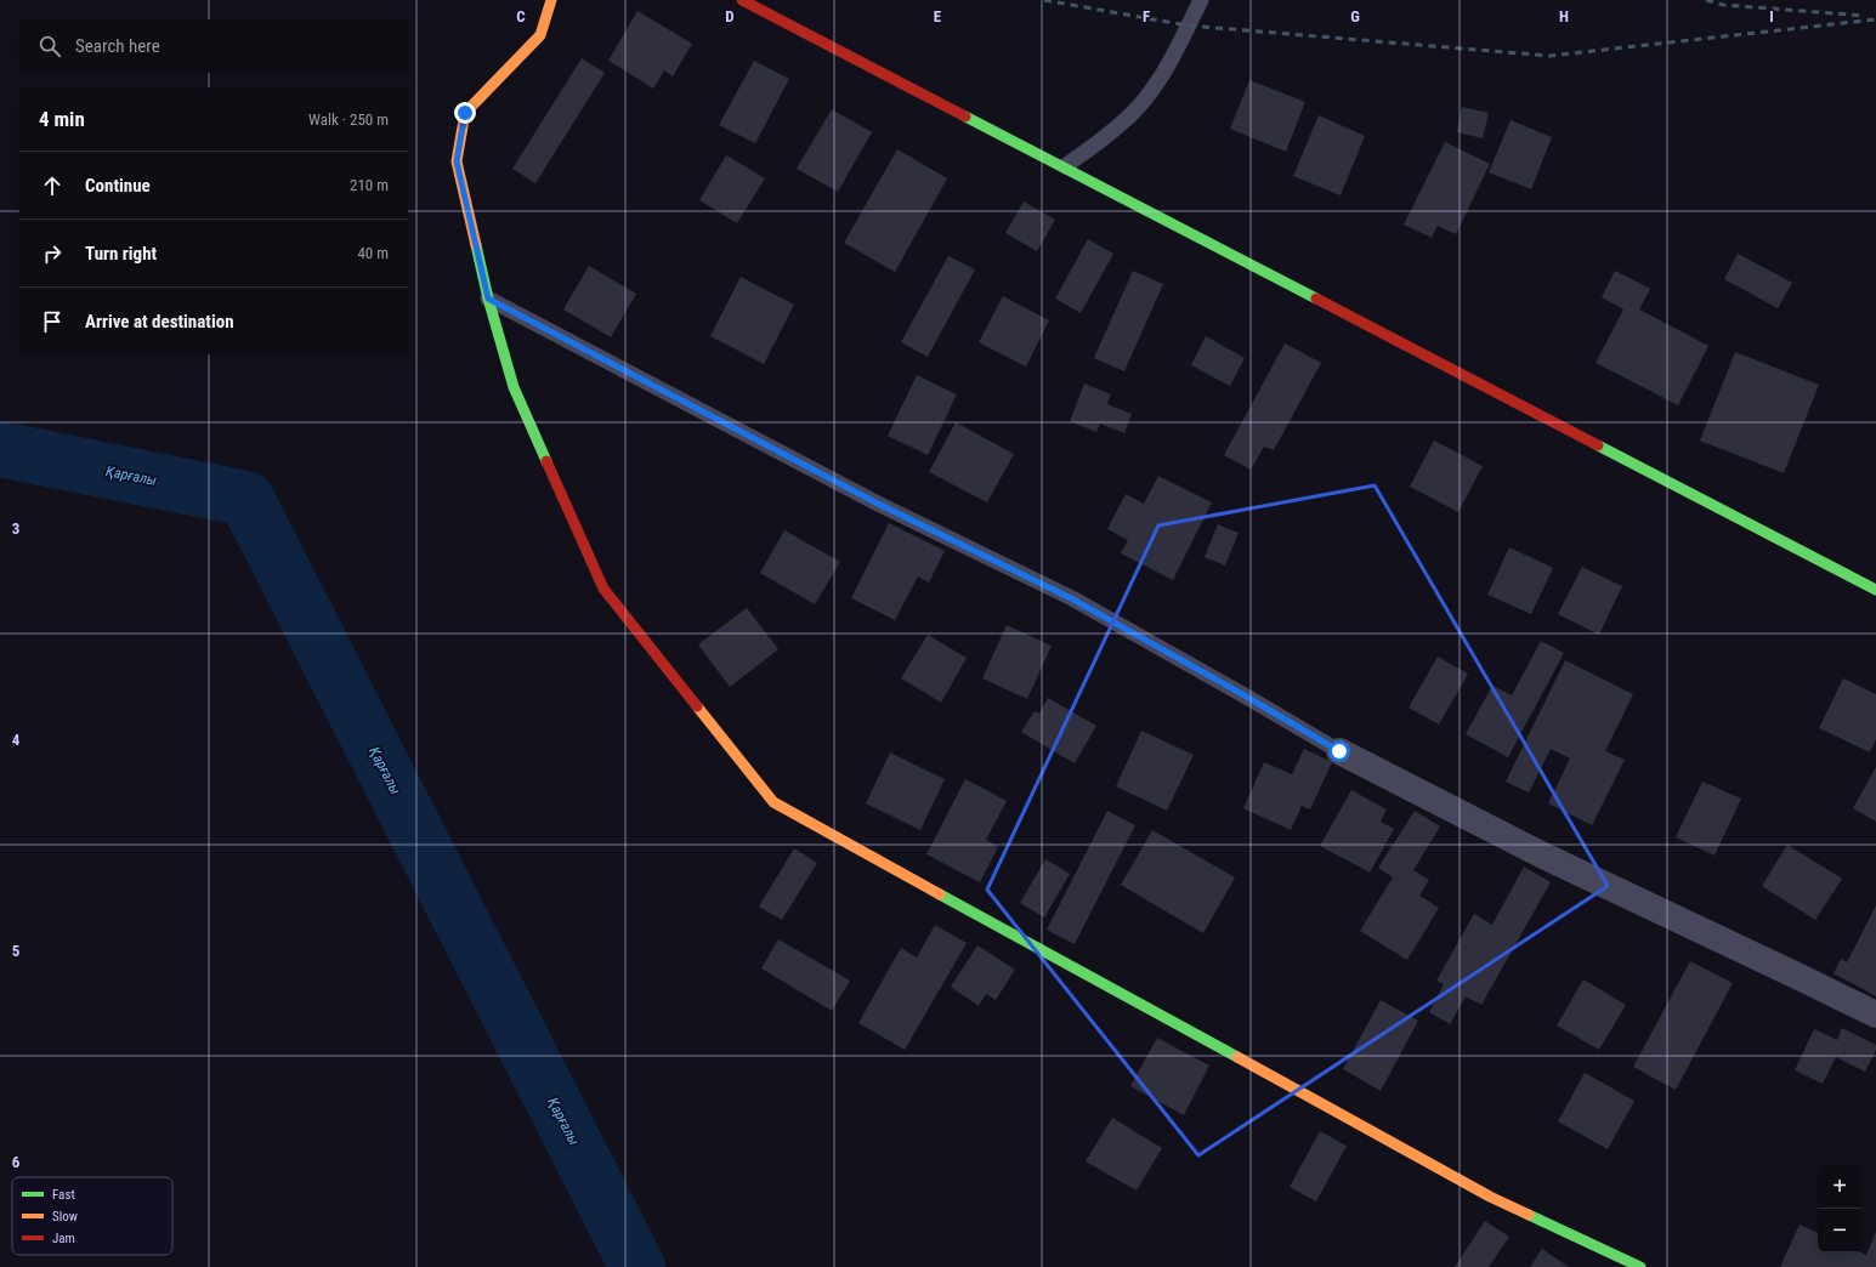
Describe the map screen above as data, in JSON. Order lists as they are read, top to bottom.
{
  "water": ["Қарғалы"],
  "legend": ["Fast", "Slow", "Jam"],
  "page": {
    "search": "Search here",
    "heading": ["4 min", "Walk · 250 m"],
    "list": [
      ["Continue", "210 m"],
      ["Turn right", "40 m"],
      "Arrive at destination"
    ],
    "map_buttons": ["+", "−"]
  },
  "grid": {
    "columns": [
      "C",
      "D",
      "E",
      "F",
      "G",
      "H",
      "I"
    ],
    "rows": [
      "3",
      "4",
      "5",
      "6"
    ]
  }
}
